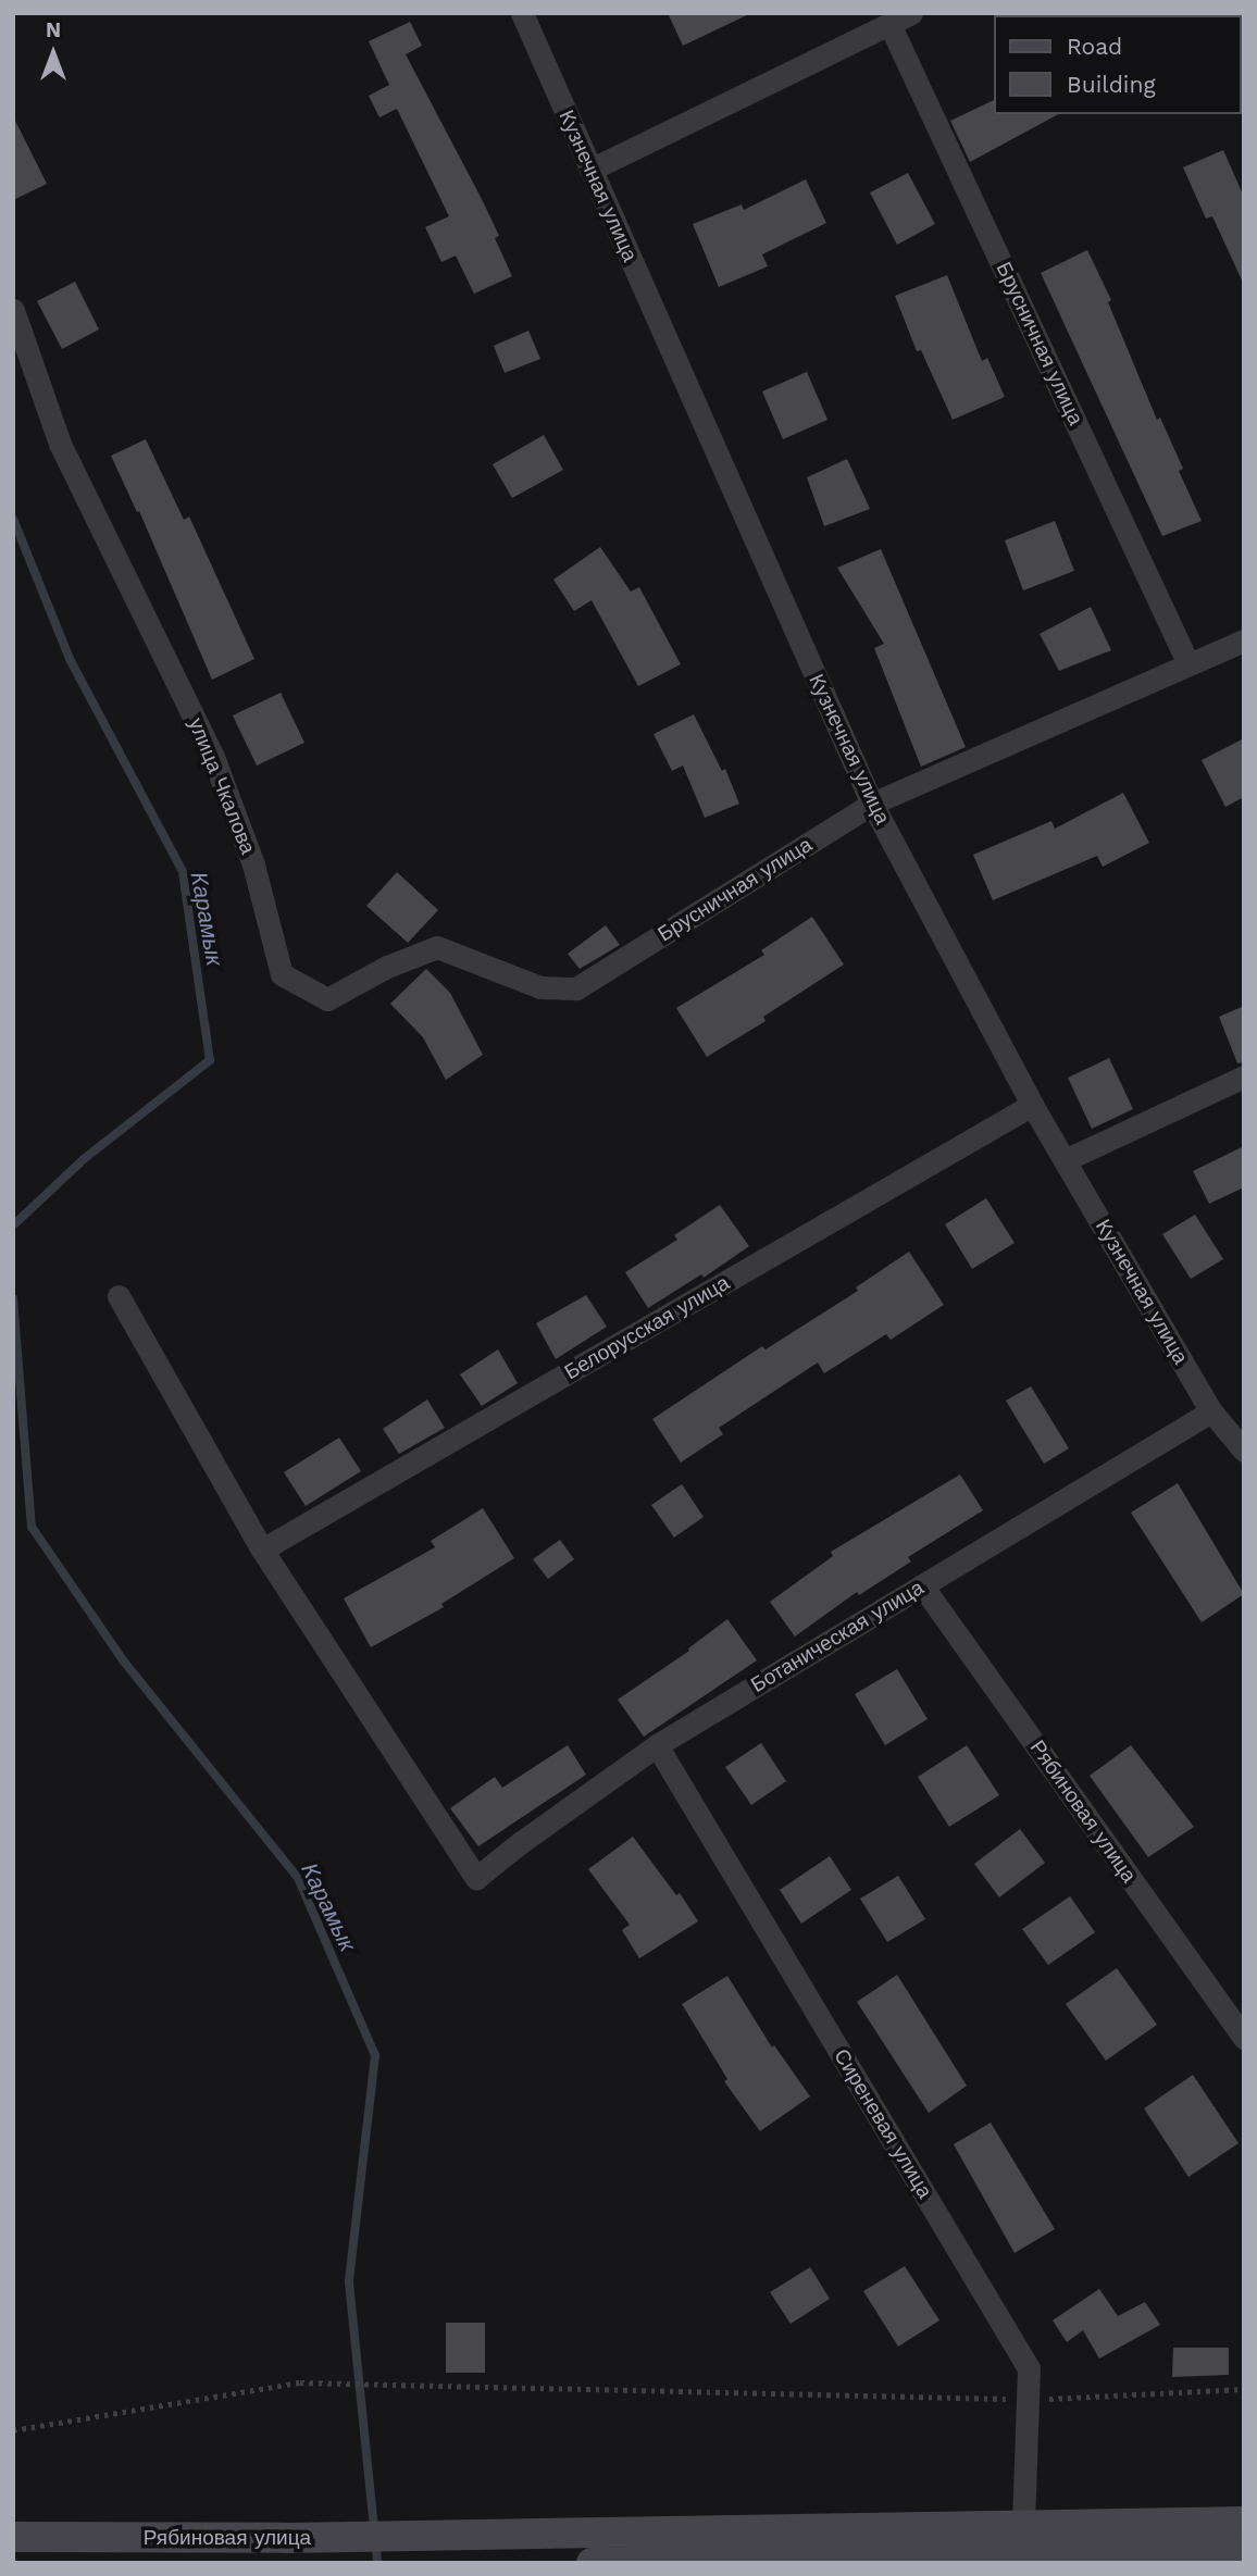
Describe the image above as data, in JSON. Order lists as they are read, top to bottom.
{
  "streets": {
    "main road": ["Рябиновая улица"],
    "street": [
      "Кузнечная улица",
      "Брусничная улица",
      "улица Чкалова",
      "Белорусская улица",
      "Ботаническая улица",
      "Сиреневая улица"
    ]
  },
  "crossings": [
    ["Кузнечная улица", "Брусничная улица"],
    ["Кузнечная улица", "Белорусская улица"],
    ["Кузнечная улица", "Ботаническая улица"],
    ["Брусничная улица", "улица Чкалова"],
    ["Белорусская улица", "Ботаническая улица"],
    ["Ботаническая улица", "Рябиновая улица"],
    ["Ботаническая улица", "Сиреневая улица"],
    ["Рябиновая улица", "Сиреневая улица"]
  ],
  "water": ["Карамык"],
  "legend": ["Road", "Building"],
  "north": "top"
}
